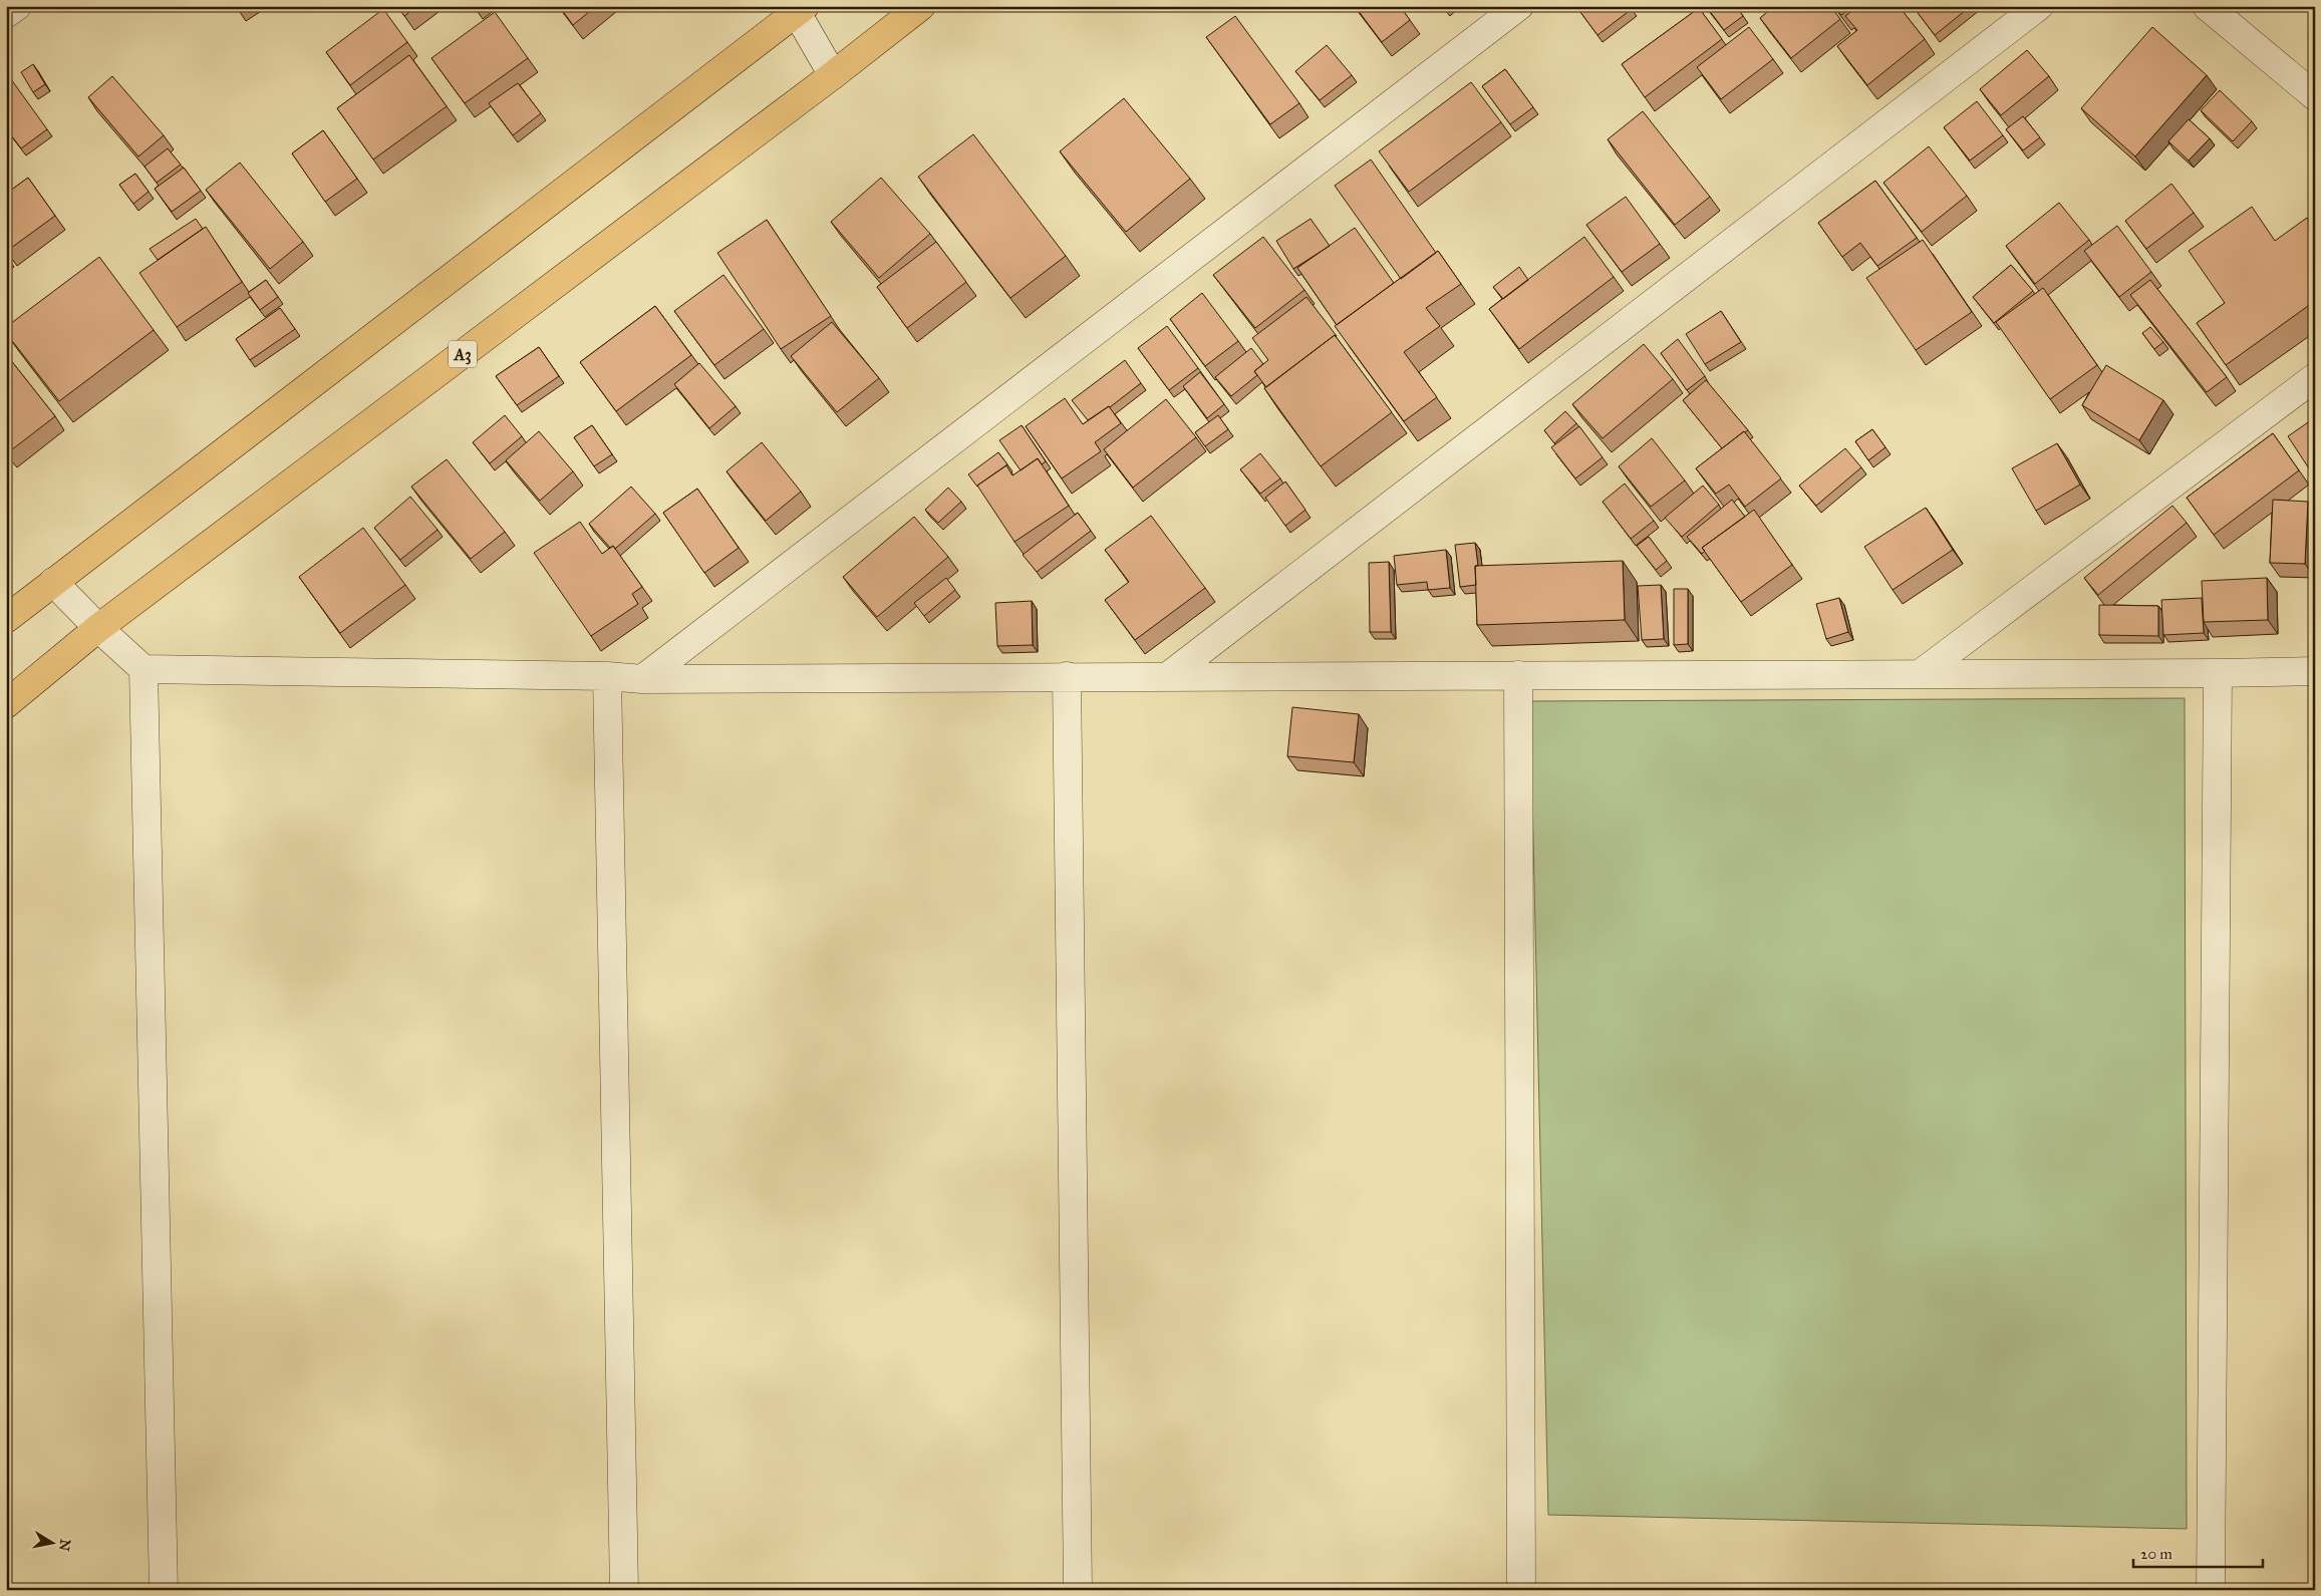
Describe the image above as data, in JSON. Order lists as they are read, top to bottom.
{
  "streets": {
    "highway": ["A3"]
  },
  "scale_bar": "20 m",
  "north": "right"
}
